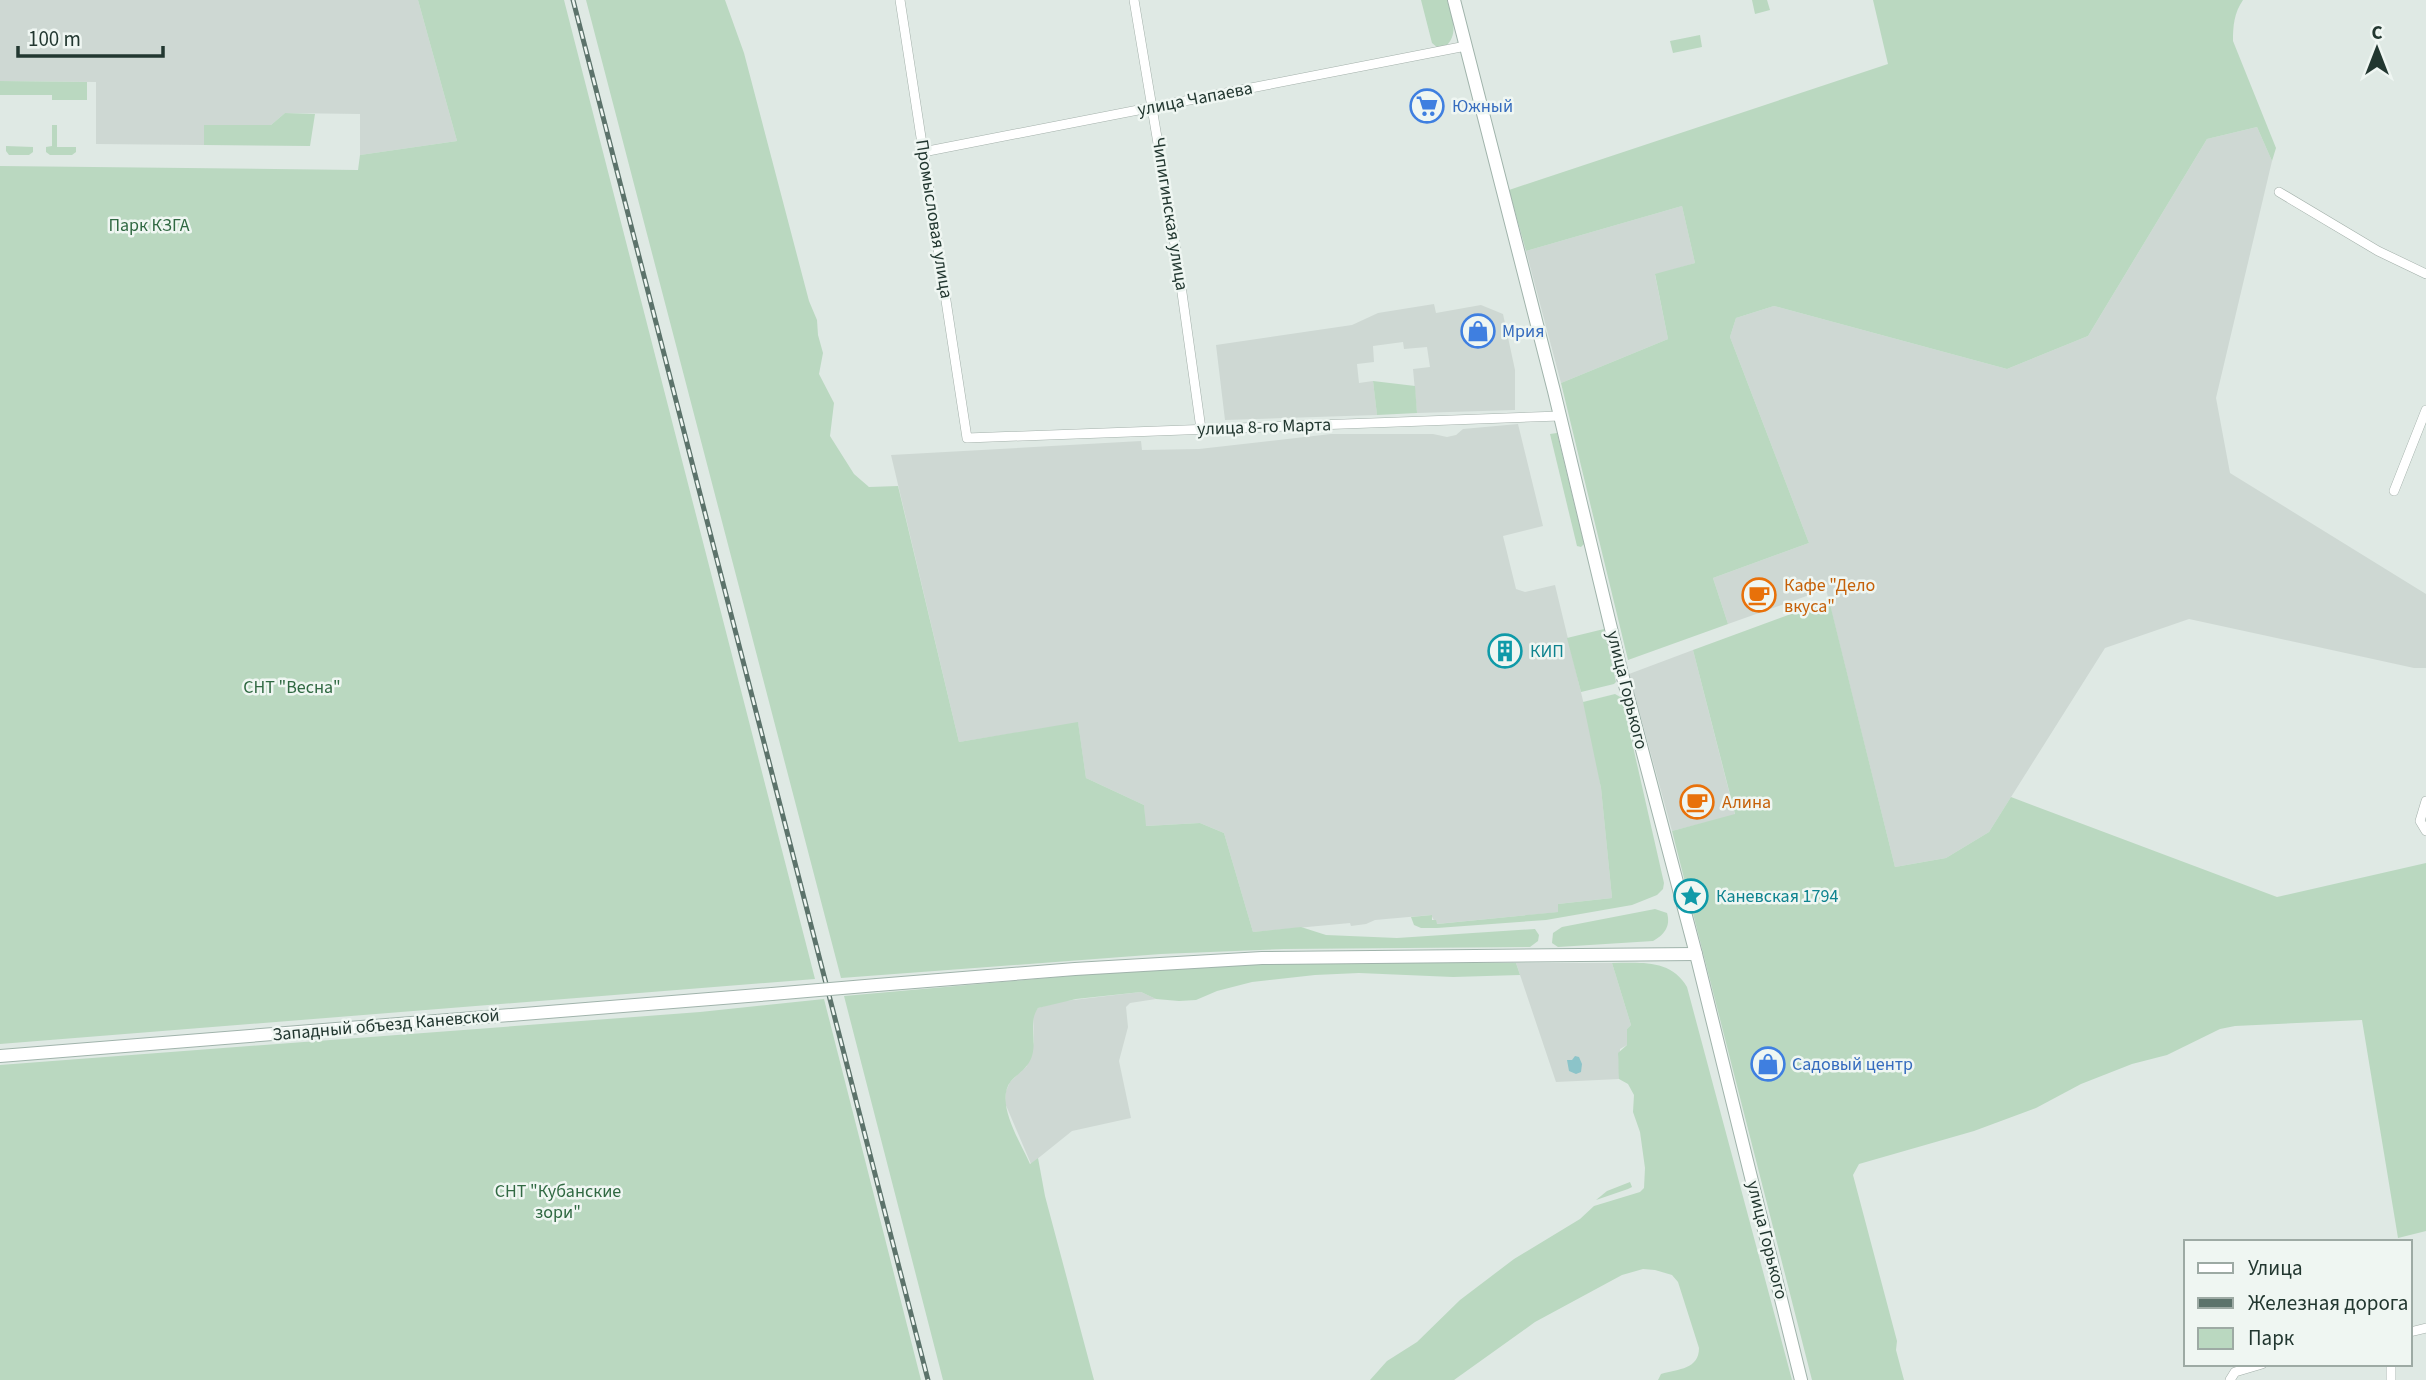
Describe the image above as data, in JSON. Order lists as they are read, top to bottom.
{
  "streets": {
    "main road": ["улица Горького", "Западный объезд Каневской"],
    "street": [
      "улица Чапаева",
      "Чипигинская улица",
      "Промысловая улица",
      "улица 8-го Марта"
    ]
  },
  "crossings": [
    ["улица Чапаева", "Чипигинская улица"],
    ["улица Чапаева", "Промысловая улица"],
    ["улица Чапаева", "улица Горького"],
    ["Чипигинская улица", "улица 8-го Марта"],
    ["Промысловая улица", "улица 8-го Марта"],
    ["улица 8-го Марта", "улица Горького"],
    ["улица Горького", "Западный объезд Каневской"]
  ],
  "parks": ["Парк КЗГА", "СНТ \"Весна\"", "СНТ \"Кубанские зори\""],
  "places": {
    "supermarket": ["Южный"],
    "shop": ["Мрия", "Садовый центр"],
    "cafe": ["Кафе \"Дело вкуса\"", "Алина"],
    "building": ["КИП"],
    "place": ["Каневская 1794"]
  },
  "legend": ["Улица", "Железная дорога", "Парк"],
  "scale_bar": "100 m",
  "north": "top"
}
